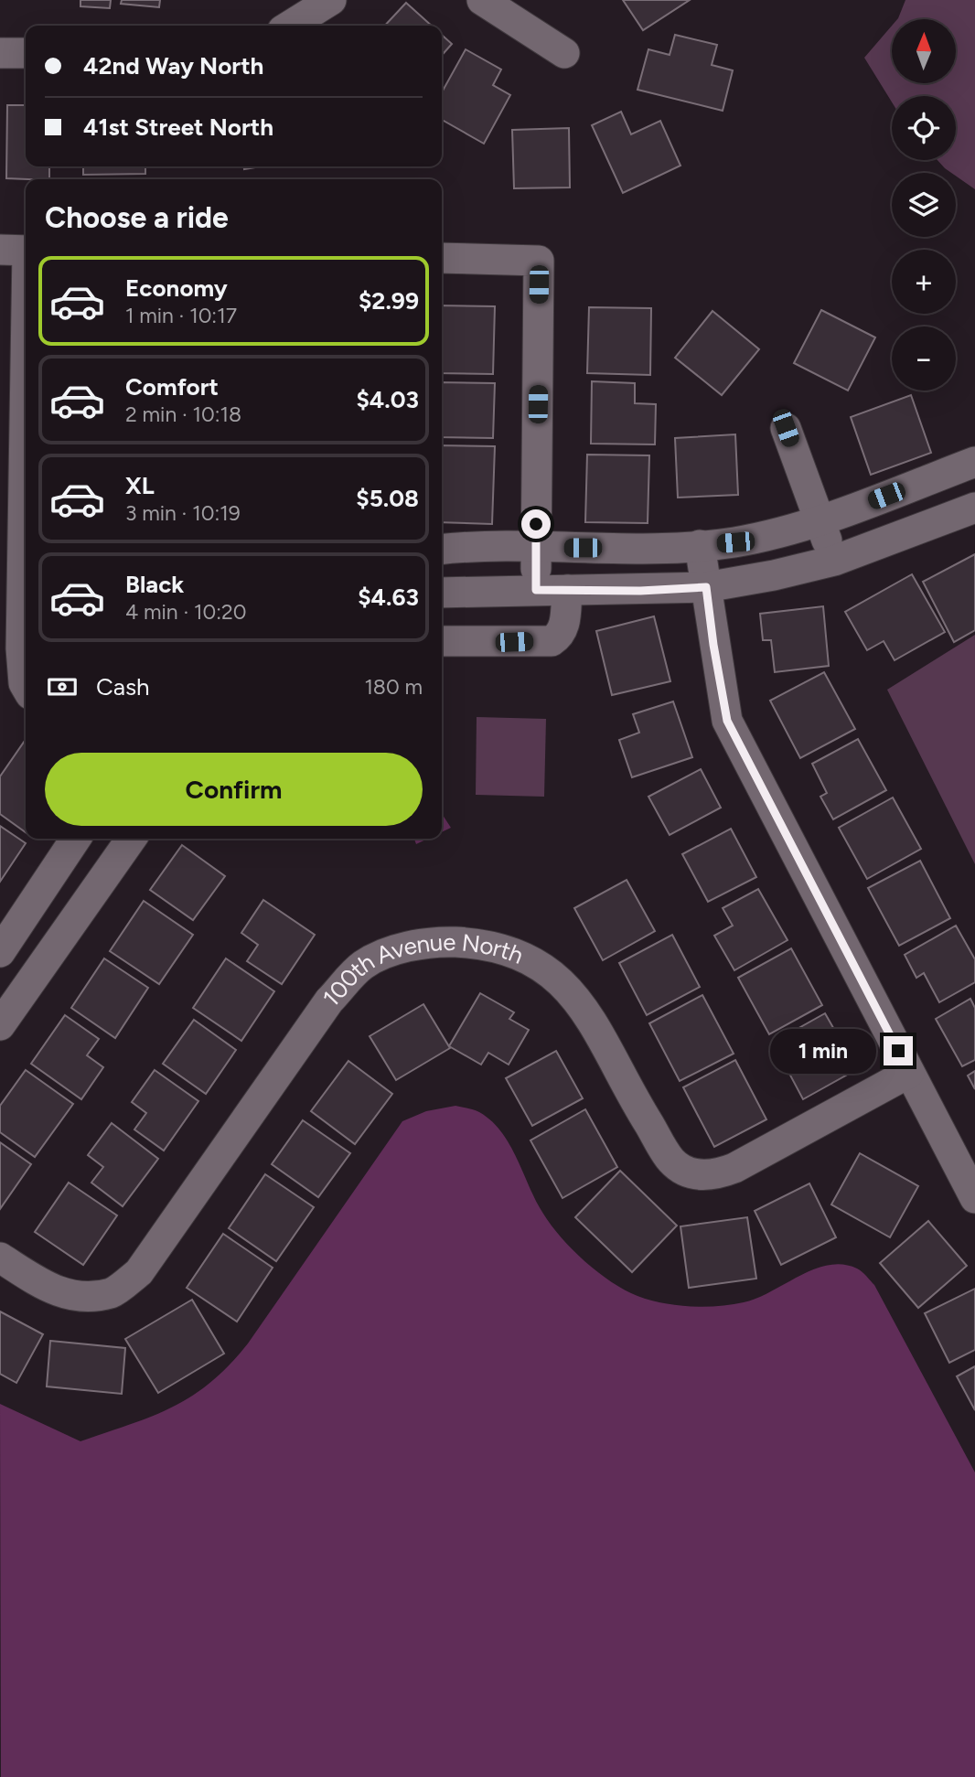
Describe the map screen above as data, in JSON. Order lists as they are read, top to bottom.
{
  "streets": {
    "street": ["100th Avenue North"]
  },
  "north": "top",
  "page": {
    "map_buttons": ["+", "−"],
    "banner": ["42nd Way North", "41st Street North"],
    "heading": "Choose a ride",
    "list": [
      {
        "name": "Economy",
        "note": "1 min · 10:17",
        "value": "$2.99"
      },
      {
        "name": "Comfort",
        "note": "2 min · 10:18",
        "value": "$4.03"
      },
      {
        "name": "XL",
        "note": "3 min · 10:19",
        "value": "$5.08"
      },
      {
        "name": "Black",
        "note": "4 min · 10:20",
        "value": "$4.63"
      }
    ],
    "pay": ["Cash", "180 m"],
    "buttons": "Confirm",
    "bubble": "1 min"
  }
}
